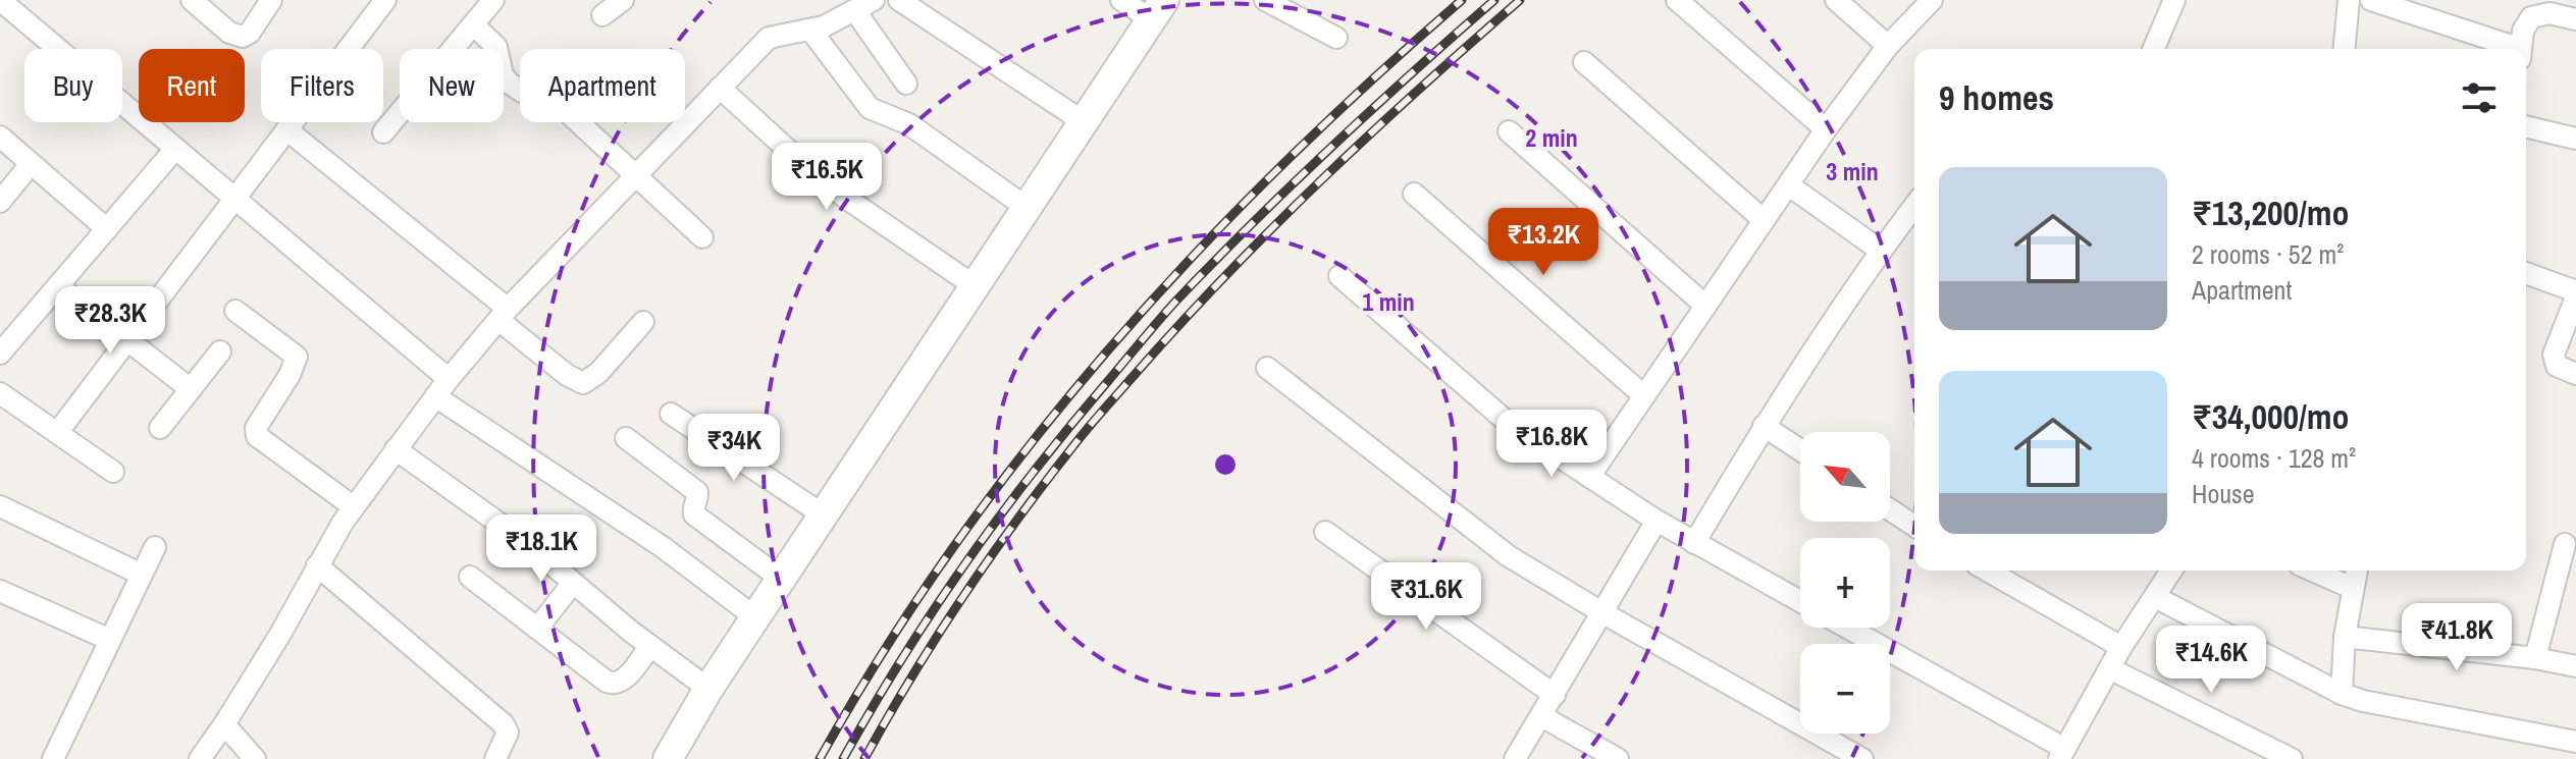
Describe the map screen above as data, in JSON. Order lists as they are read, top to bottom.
{
  "north": "top left",
  "page": {
    "chip": [
      "Buy",
      "Rent",
      "Filters",
      "New",
      "Apartment"
    ],
    "heading": "9 homes",
    "price": [
      "₹16.5K",
      "₹13.2K",
      "₹28.3K",
      "₹16.8K",
      "₹34K",
      "₹18.1K",
      "₹31.6K",
      "₹41.8K",
      "₹14.6K"
    ],
    "list": [
      {
        "name": "₹13,200/mo",
        "note": "2 rooms · 52 m² · Apartment"
      },
      {
        "name": "₹34,000/mo",
        "note": "4 rooms · 128 m² · House"
      }
    ],
    "map_buttons": ["+", "−"]
  },
  "rings": ["2 min", "3 min", "1 min"]
}
